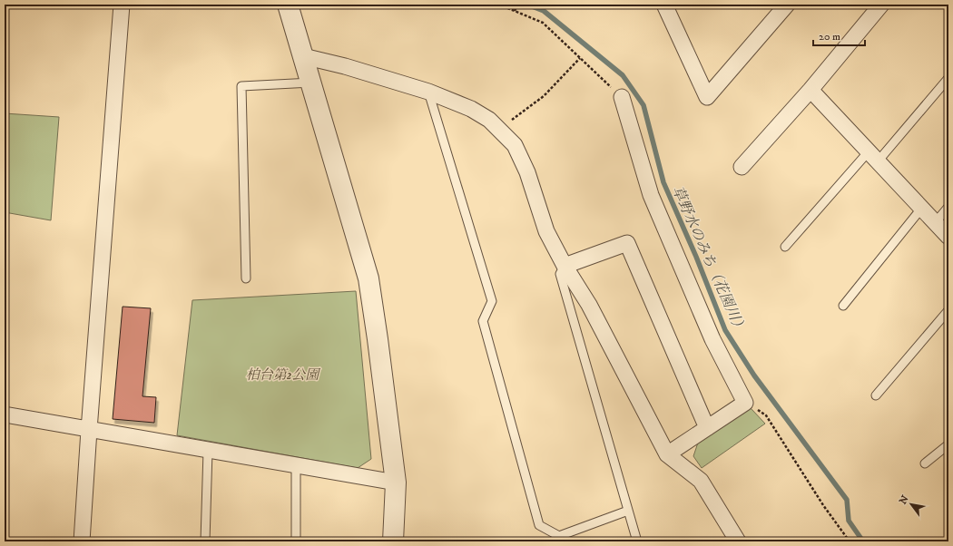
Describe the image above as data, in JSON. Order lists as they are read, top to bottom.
{
  "water": ["草野水のみち（花園川）"],
  "parks": ["柏台第2公園"],
  "scale_bar": "20 m",
  "north": "top left"
}
